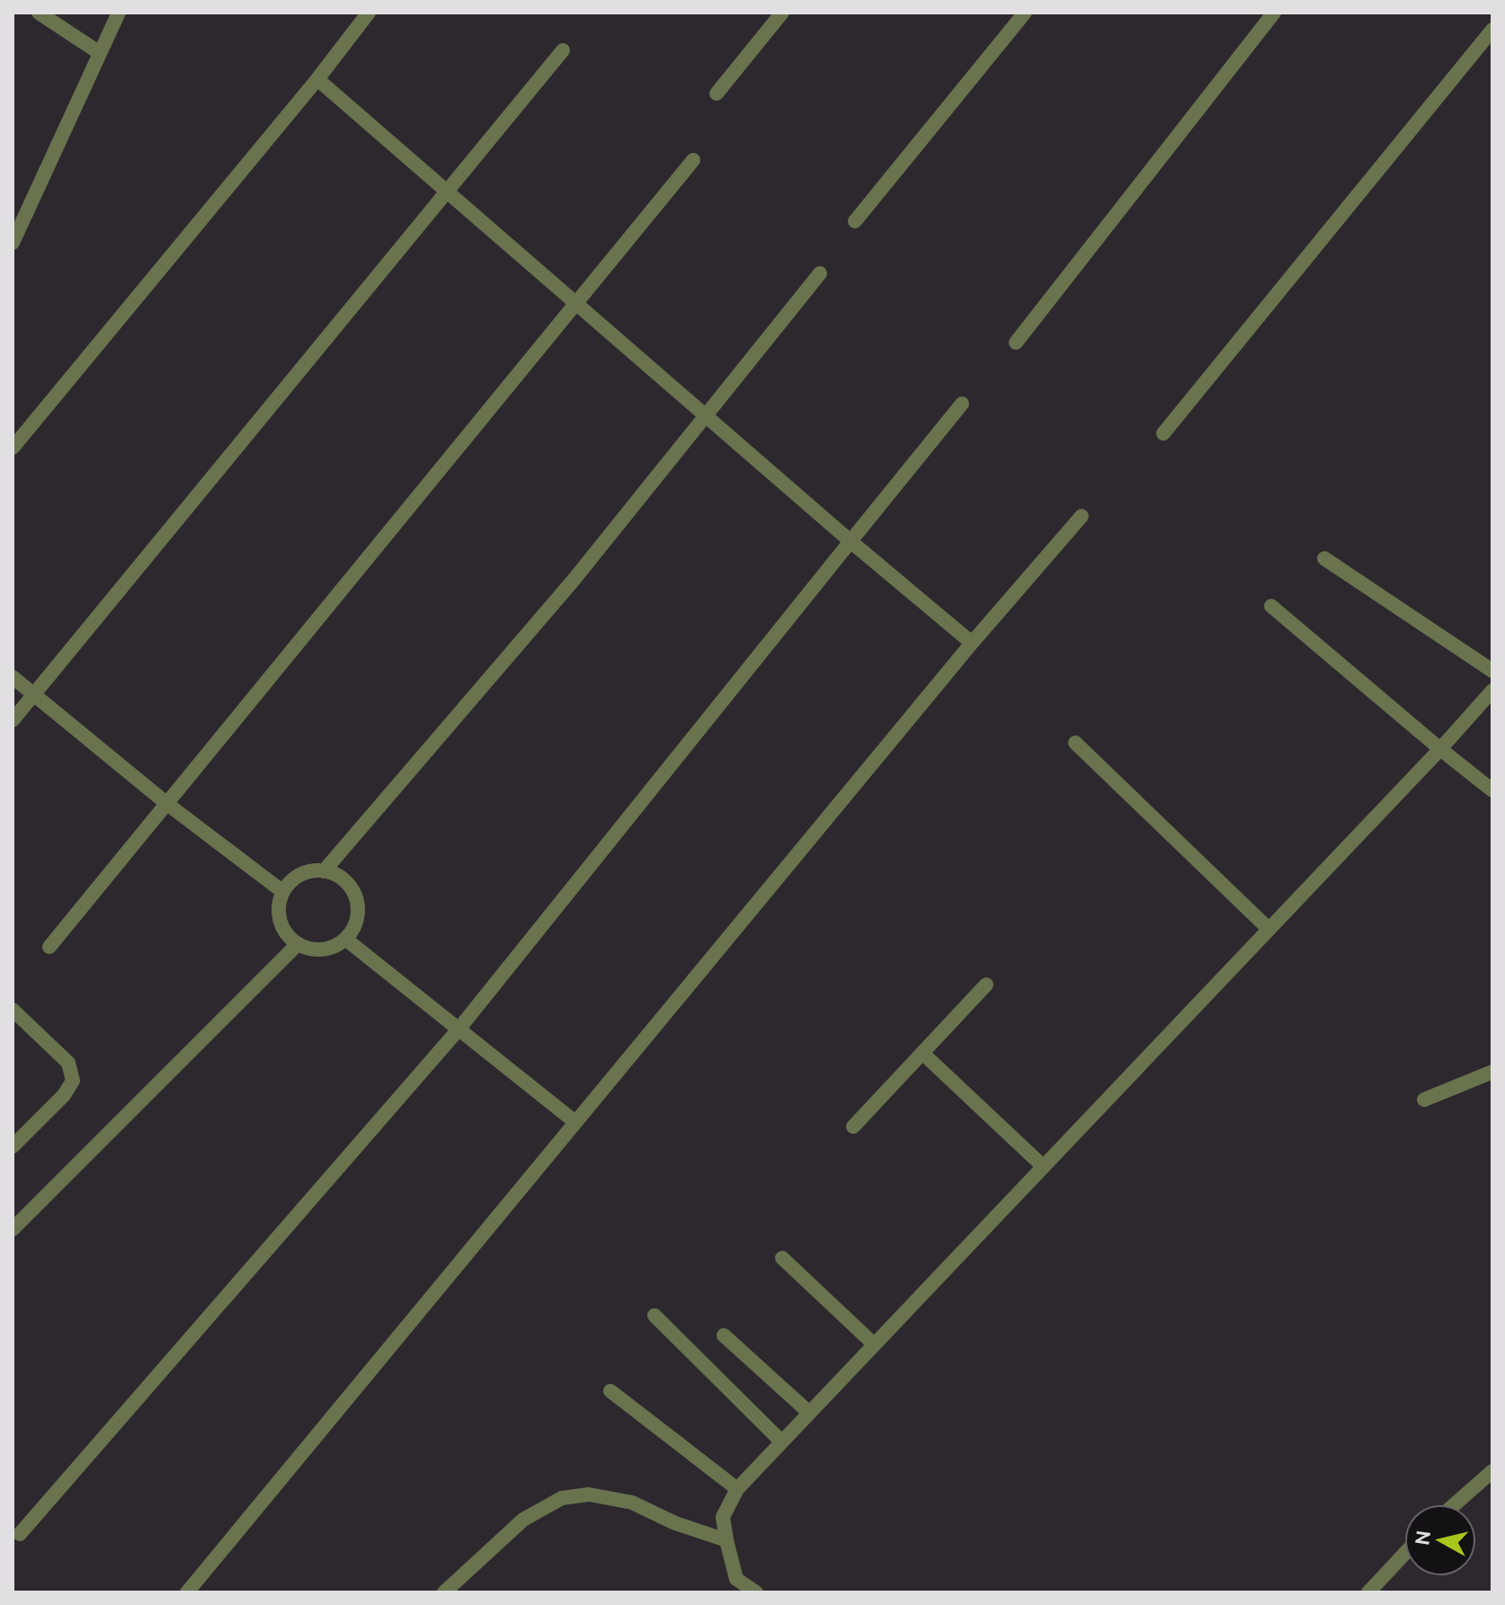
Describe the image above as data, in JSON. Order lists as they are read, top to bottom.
{
  "north": "left"
}
